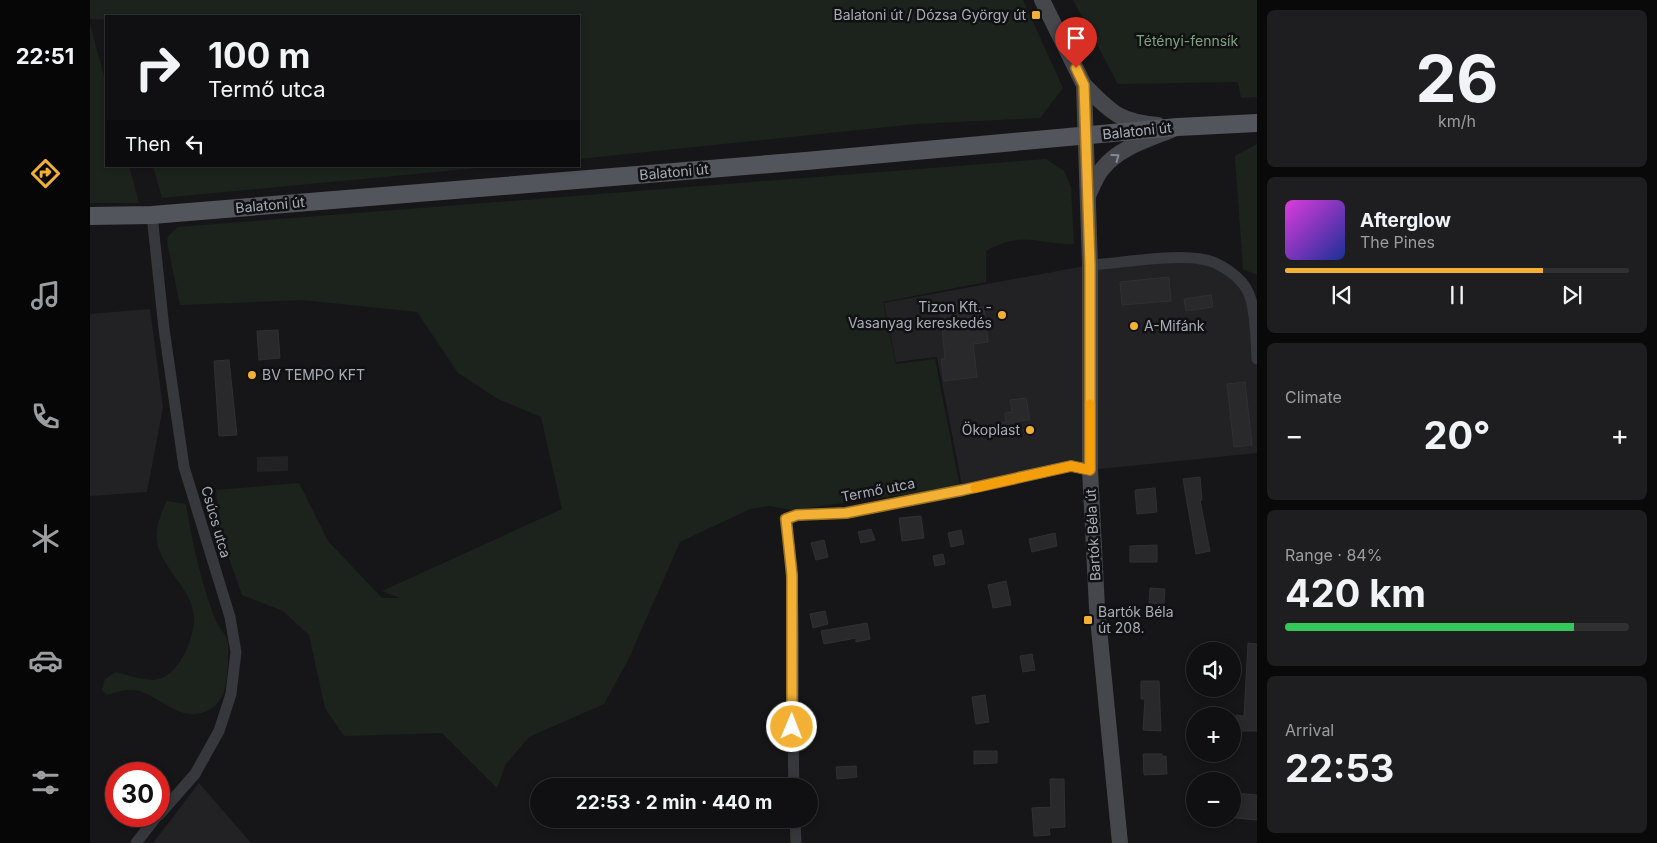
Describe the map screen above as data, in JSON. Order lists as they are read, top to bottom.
{
  "streets": {
    "main road": ["Balatoni út"],
    "street": ["Termő utca", "Csúcs utca", "Bartók Béla út"]
  },
  "crossings": [
    ["Balatoni út", "Csúcs utca"],
    ["Balatoni út", "Bartók Béla út"],
    ["Termő utca", "Bartók Béla út"]
  ],
  "parks": ["Tétényi-fennsík"],
  "places": {
    "transit": ["Balatoni út / Dózsa György út", "Bartók Béla út 208."],
    "other": [
      "Tizon Kft. - Vasanyag kereskedés",
      "A-Mifánk",
      "BV TEMPO KFT",
      "Ökoplast"
    ]
  },
  "page": {
    "tabs": "22:51",
    "tile": [
      ["26", "km/h"],
      "Climate",
      ["Range · 84%", "420 km"],
      ["Arrival", "22:53"]
    ],
    "turn": ["100 m", "Termő utca"],
    "then": "Then",
    "song": ["Afterglow", "The Pines"],
    "heat": ["−", "20°", "+"],
    "map_buttons": ["+", "−"],
    "limit": "30",
    "trip": "22:53 · 2 min · 440 m"
  }
}
